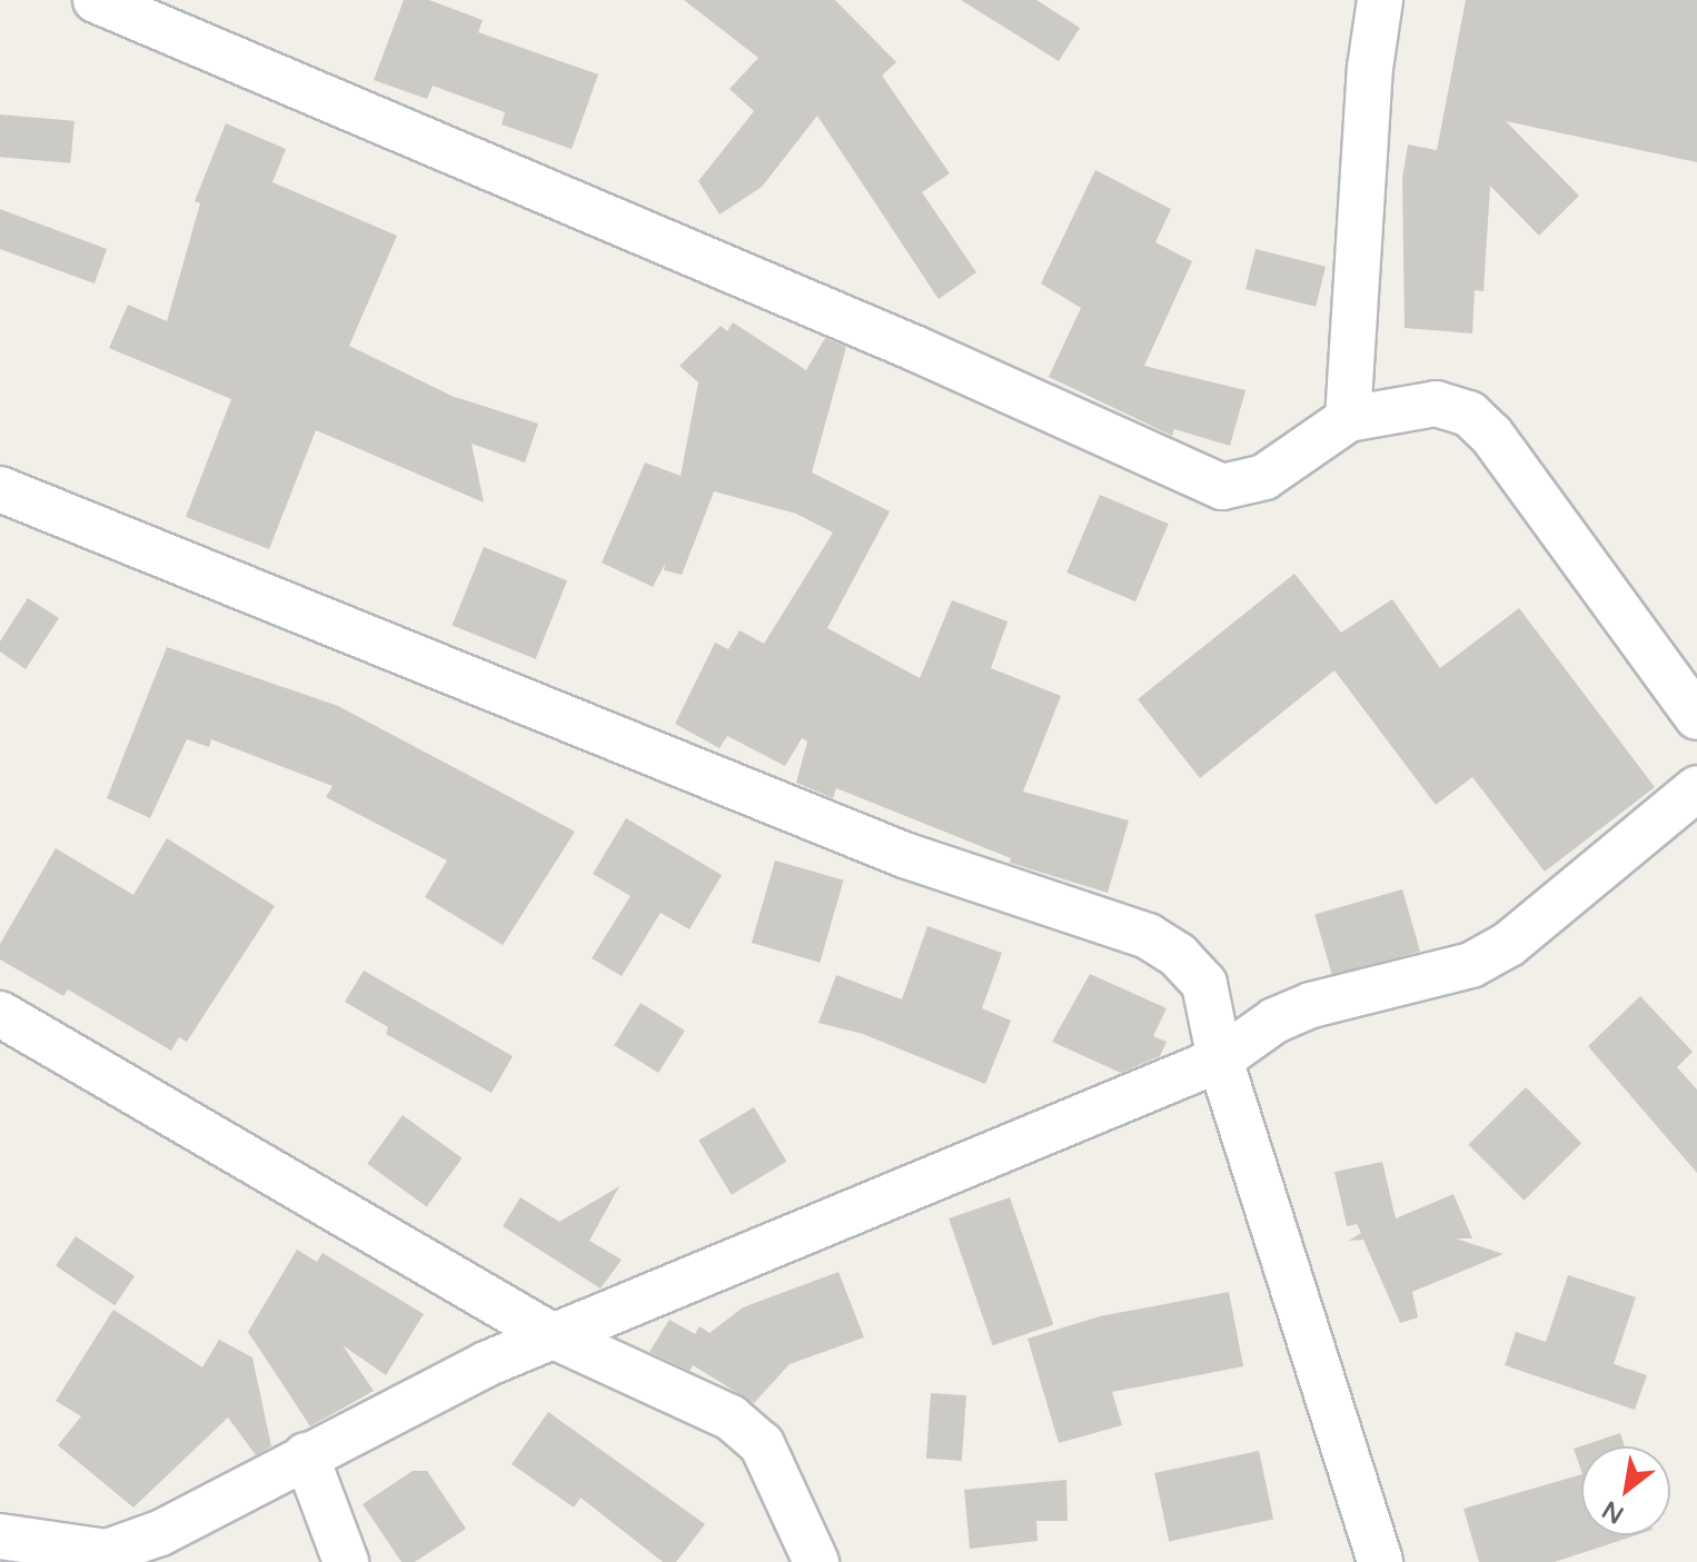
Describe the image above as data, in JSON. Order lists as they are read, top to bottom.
{
  "north": "bottom left"
}
